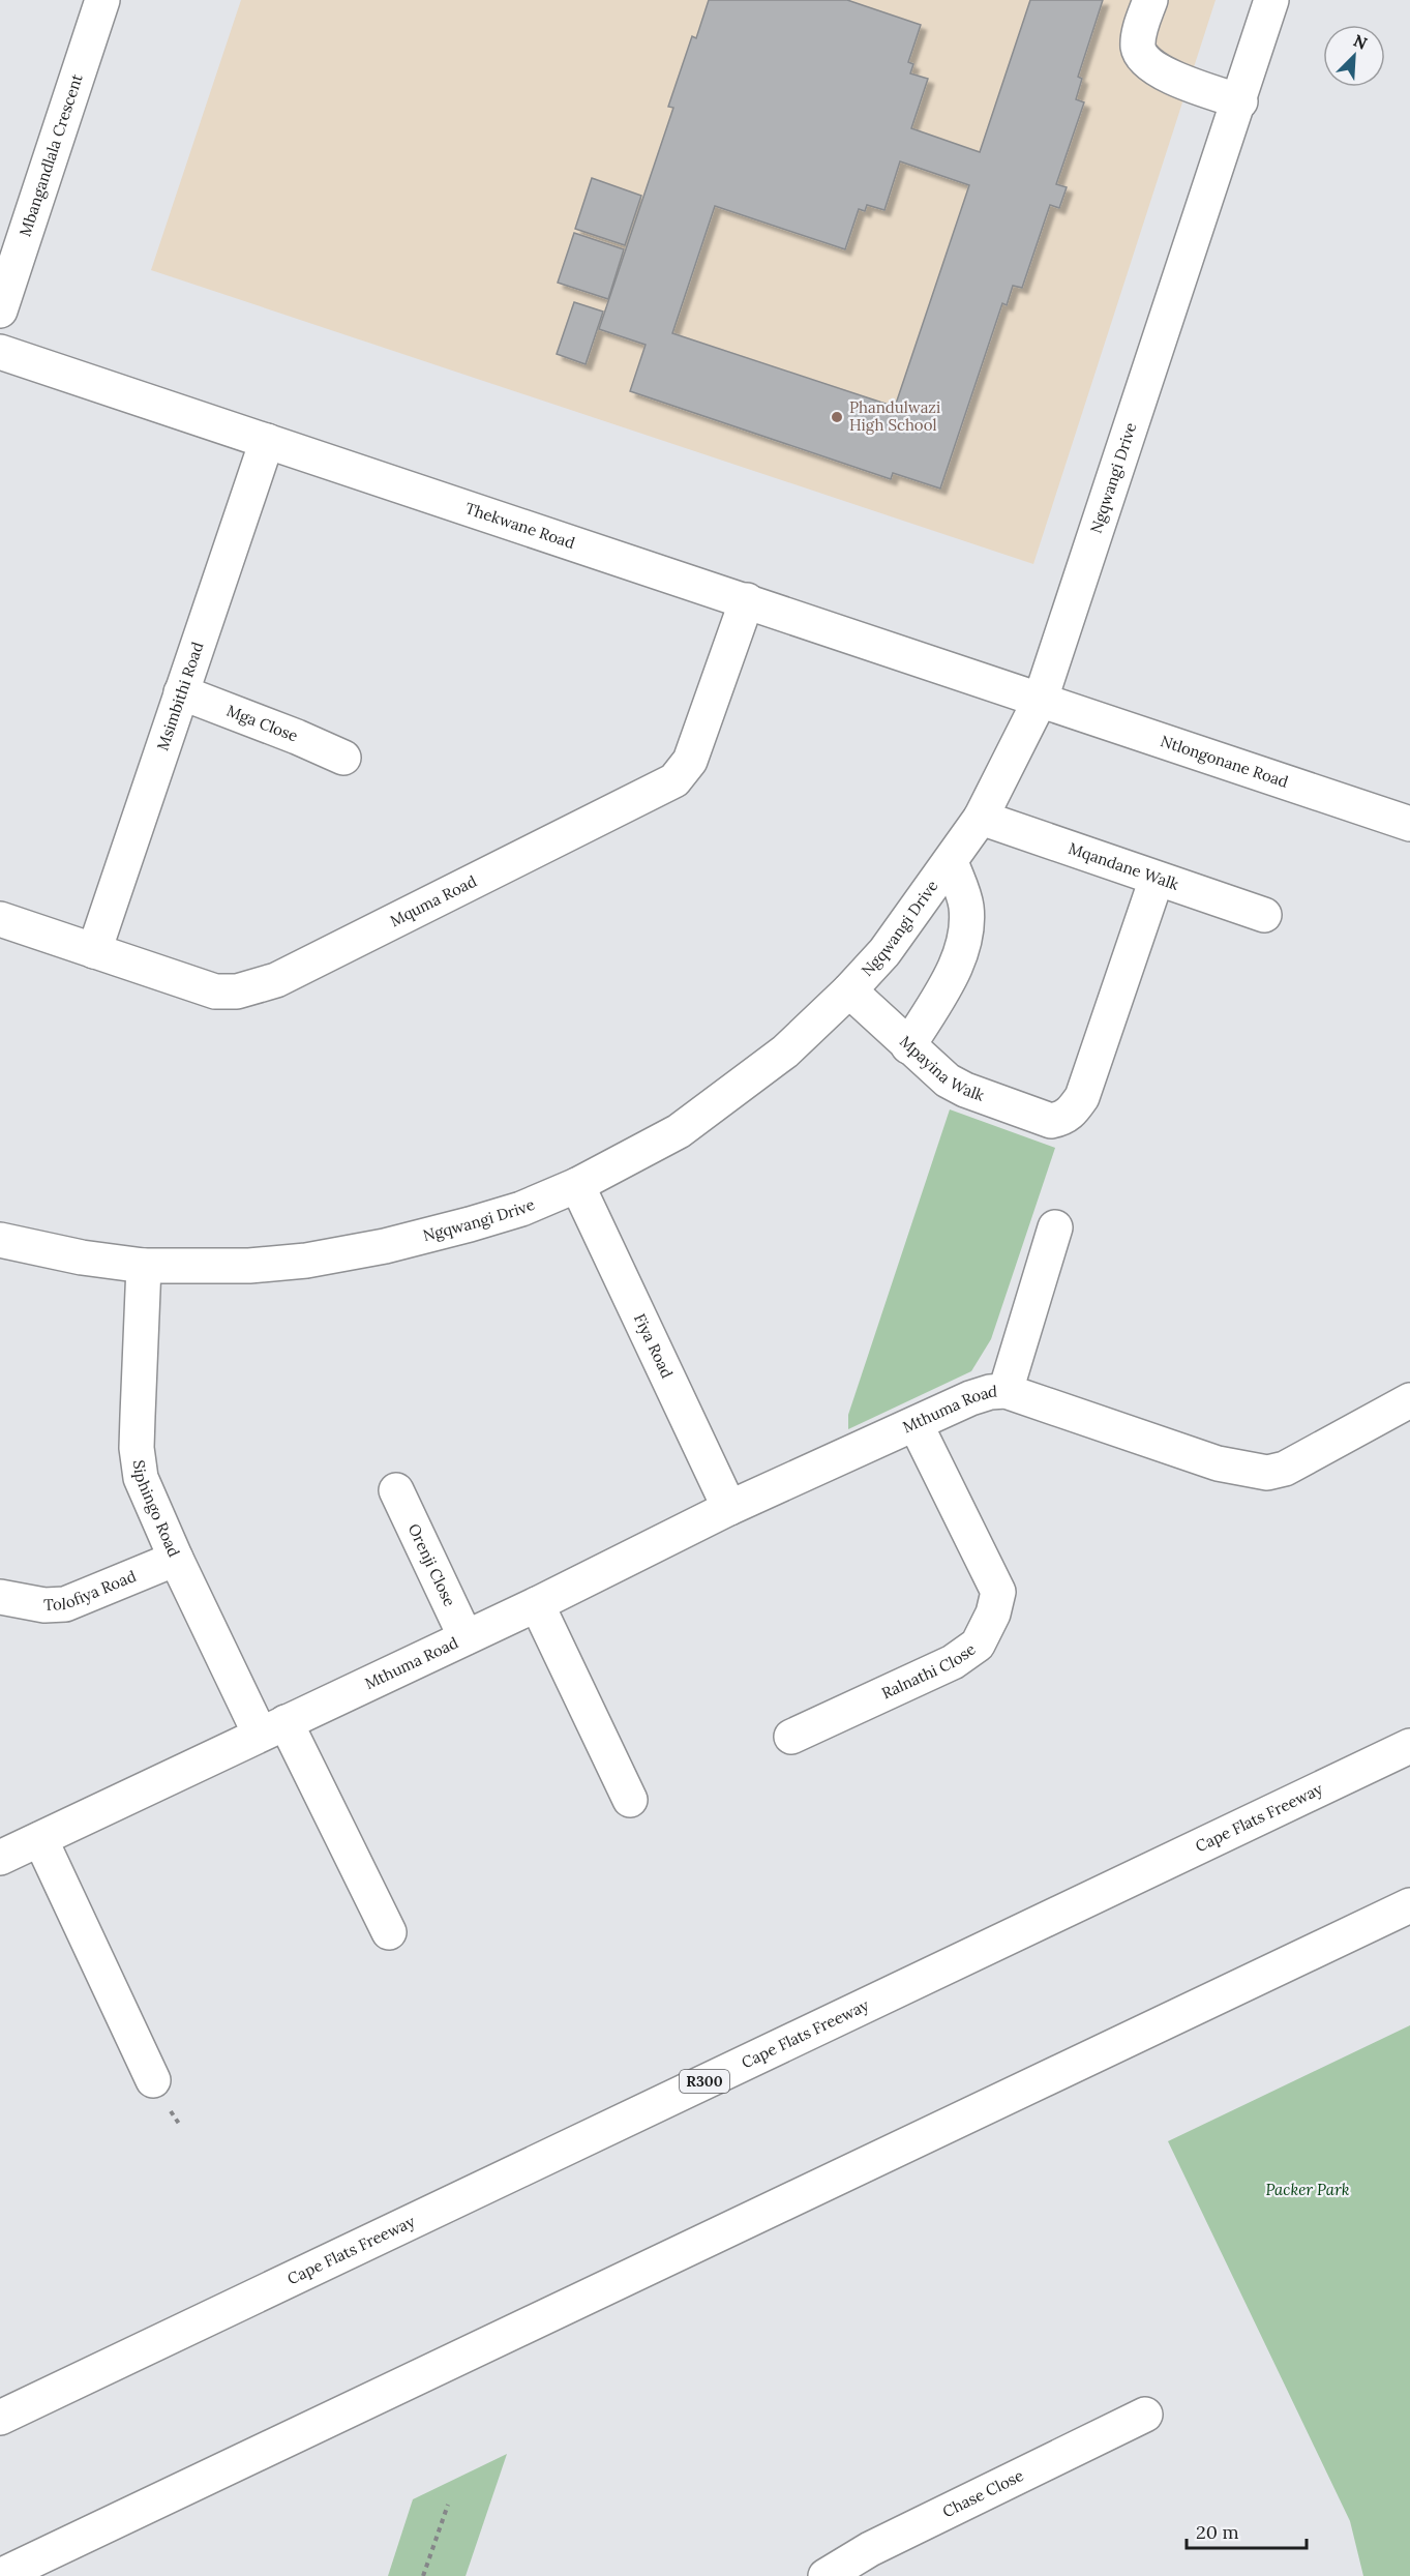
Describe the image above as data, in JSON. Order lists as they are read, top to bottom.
{
  "streets": {
    "main road": [
      "Mbangandlala Crescent",
      "Ngqwangi Drive",
      "Thekwane Road",
      "Msimbithi Road",
      "Mga Close",
      "Ntlongonane Road",
      "Mqandane Walk",
      "Mquma Road",
      "Mpayina Walk",
      "Fiya Road",
      "Mthuma Road",
      "Siphingo Road",
      "Orenji Close",
      "Tolofiya Road",
      "Ralnathi Close",
      "Cape Flats Freeway",
      "R300",
      "Chase Close"
    ]
  },
  "crossings": [
    ["Ngqwangi Drive", "Thekwane Road"],
    ["Ngqwangi Drive", "Ntlongonane Road"],
    ["Ngqwangi Drive", "Mqandane Walk"],
    ["Ngqwangi Drive", "Mpayina Walk"],
    ["Ngqwangi Drive", "Fiya Road"],
    ["Ngqwangi Drive", "Siphingo Road"],
    ["Thekwane Road", "Msimbithi Road"],
    ["Thekwane Road", "Ntlongonane Road"],
    ["Thekwane Road", "Mquma Road"],
    ["Msimbithi Road", "Mga Close"],
    ["Msimbithi Road", "Mquma Road"],
    ["Mqandane Walk", "Mpayina Walk"],
    ["Fiya Road", "Mthuma Road"],
    ["Mthuma Road", "Siphingo Road"],
    ["Mthuma Road", "Orenji Close"],
    ["Mthuma Road", "Ralnathi Close"],
    ["Siphingo Road", "Tolofiya Road"]
  ],
  "parks": ["Packer Park"],
  "places": ["Phandulwazi High School"],
  "scale_bar": "20 m",
  "north": "top right"
}
